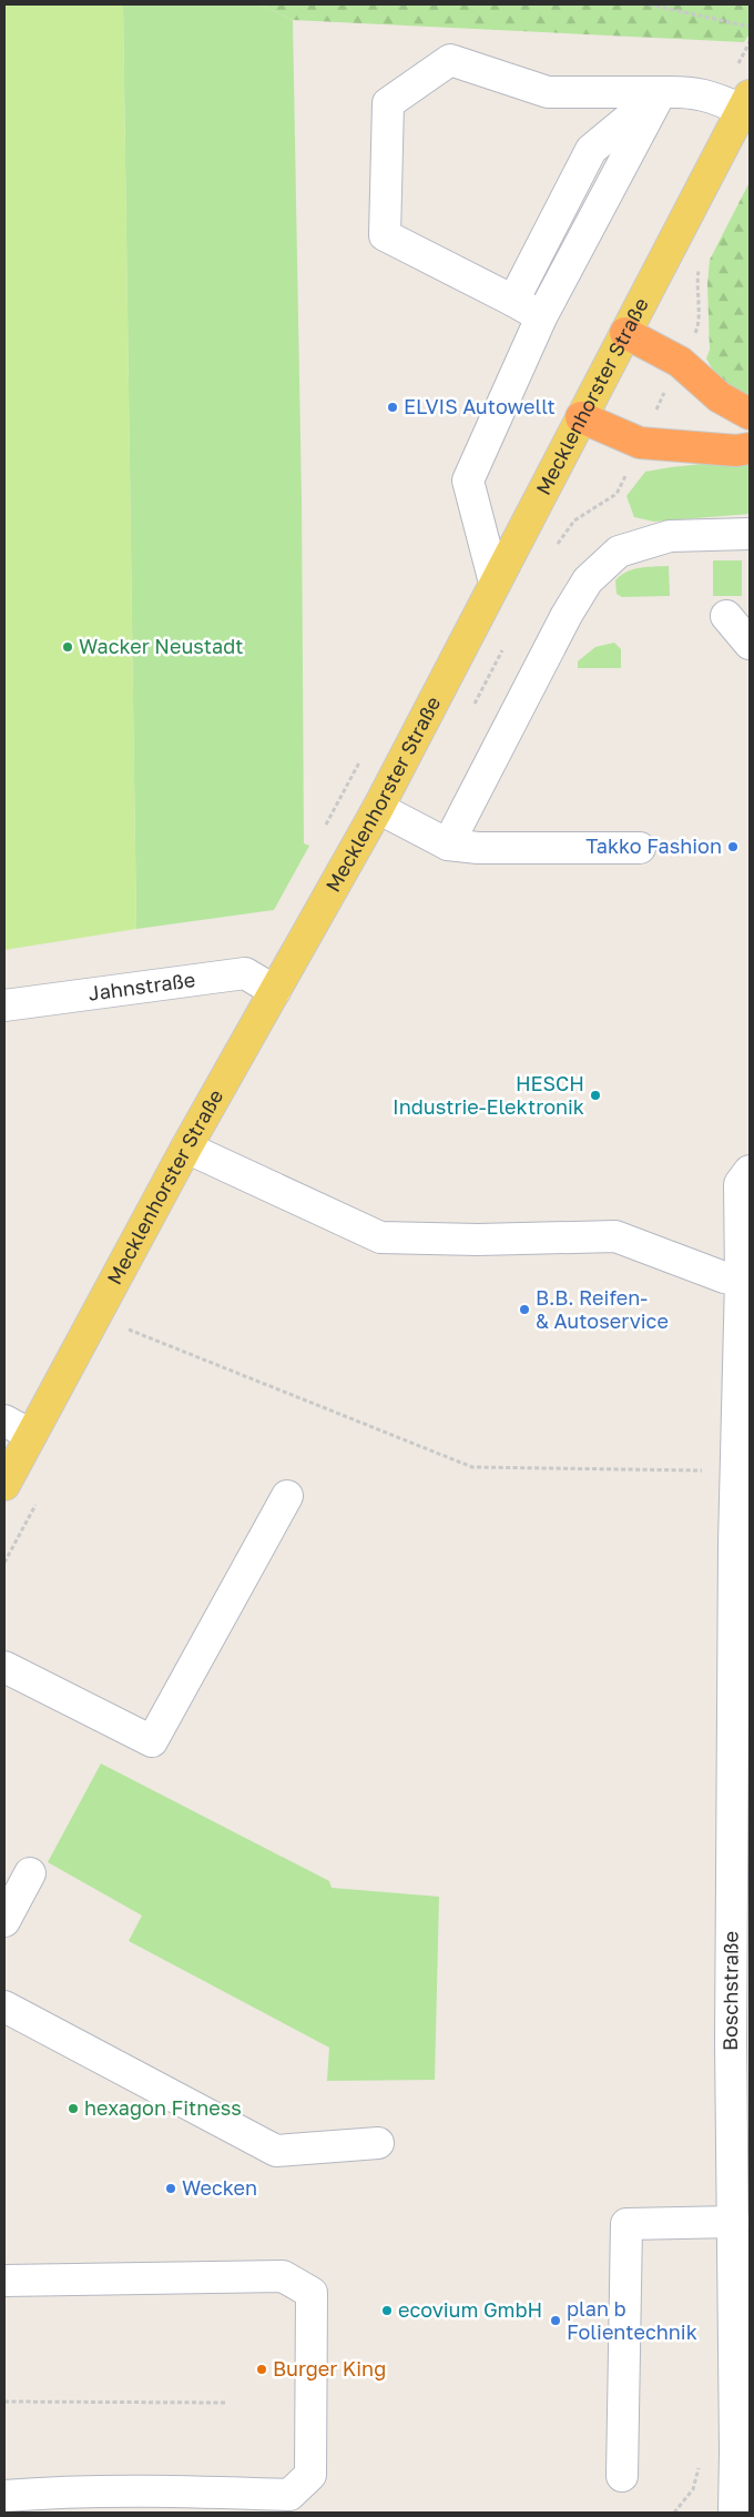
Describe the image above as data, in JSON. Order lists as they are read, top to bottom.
{
  "streets": {
    "main road": ["Mecklenhorster Straße"],
    "street": ["Jahnstraße", "Boschstraße"]
  },
  "crossings": [
    ["Mecklenhorster Straße", "Jahnstraße"]
  ],
  "places": [
    "ELVIS Autowellt",
    "Wacker Neustadt",
    "Takko Fashion",
    "HESCH Industrie-Elektronik",
    "B.B. Reifen- & Autoservice",
    "hexagon Fitness",
    "Wecken",
    "ecovium GmbH",
    "plan b Folientechnik",
    "Burger King"
  ]
}
